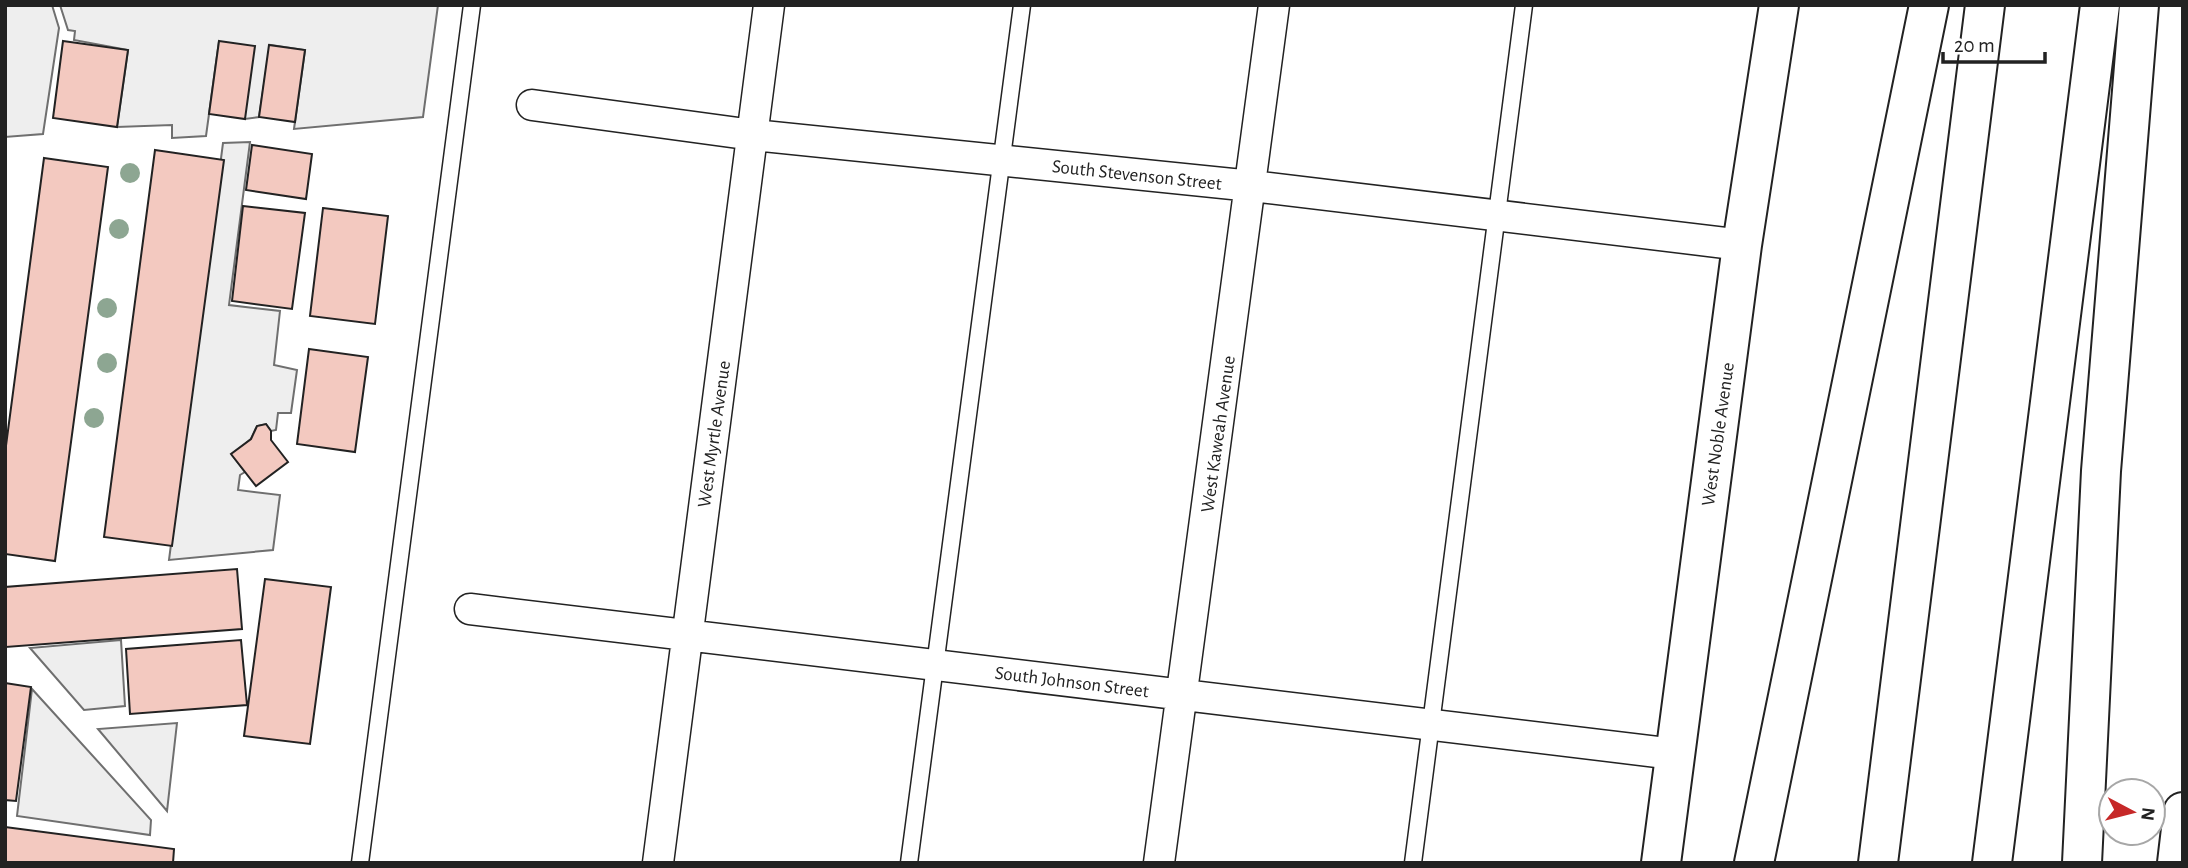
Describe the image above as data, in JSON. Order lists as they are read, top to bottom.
{
  "streets": {
    "main road": ["West Noble Avenue"],
    "street": [
      "South Stevenson Street",
      "West Myrtle Avenue",
      "West Kaweah Avenue",
      "South Johnson Street"
    ]
  },
  "crossings": [
    ["South Stevenson Street", "West Myrtle Avenue"],
    ["South Stevenson Street", "West Kaweah Avenue"],
    ["South Stevenson Street", "West Noble Avenue"],
    ["West Myrtle Avenue", "South Johnson Street"],
    ["West Kaweah Avenue", "South Johnson Street"],
    ["West Noble Avenue", "South Johnson Street"]
  ],
  "scale_bar": "20 m",
  "north": "right"
}
